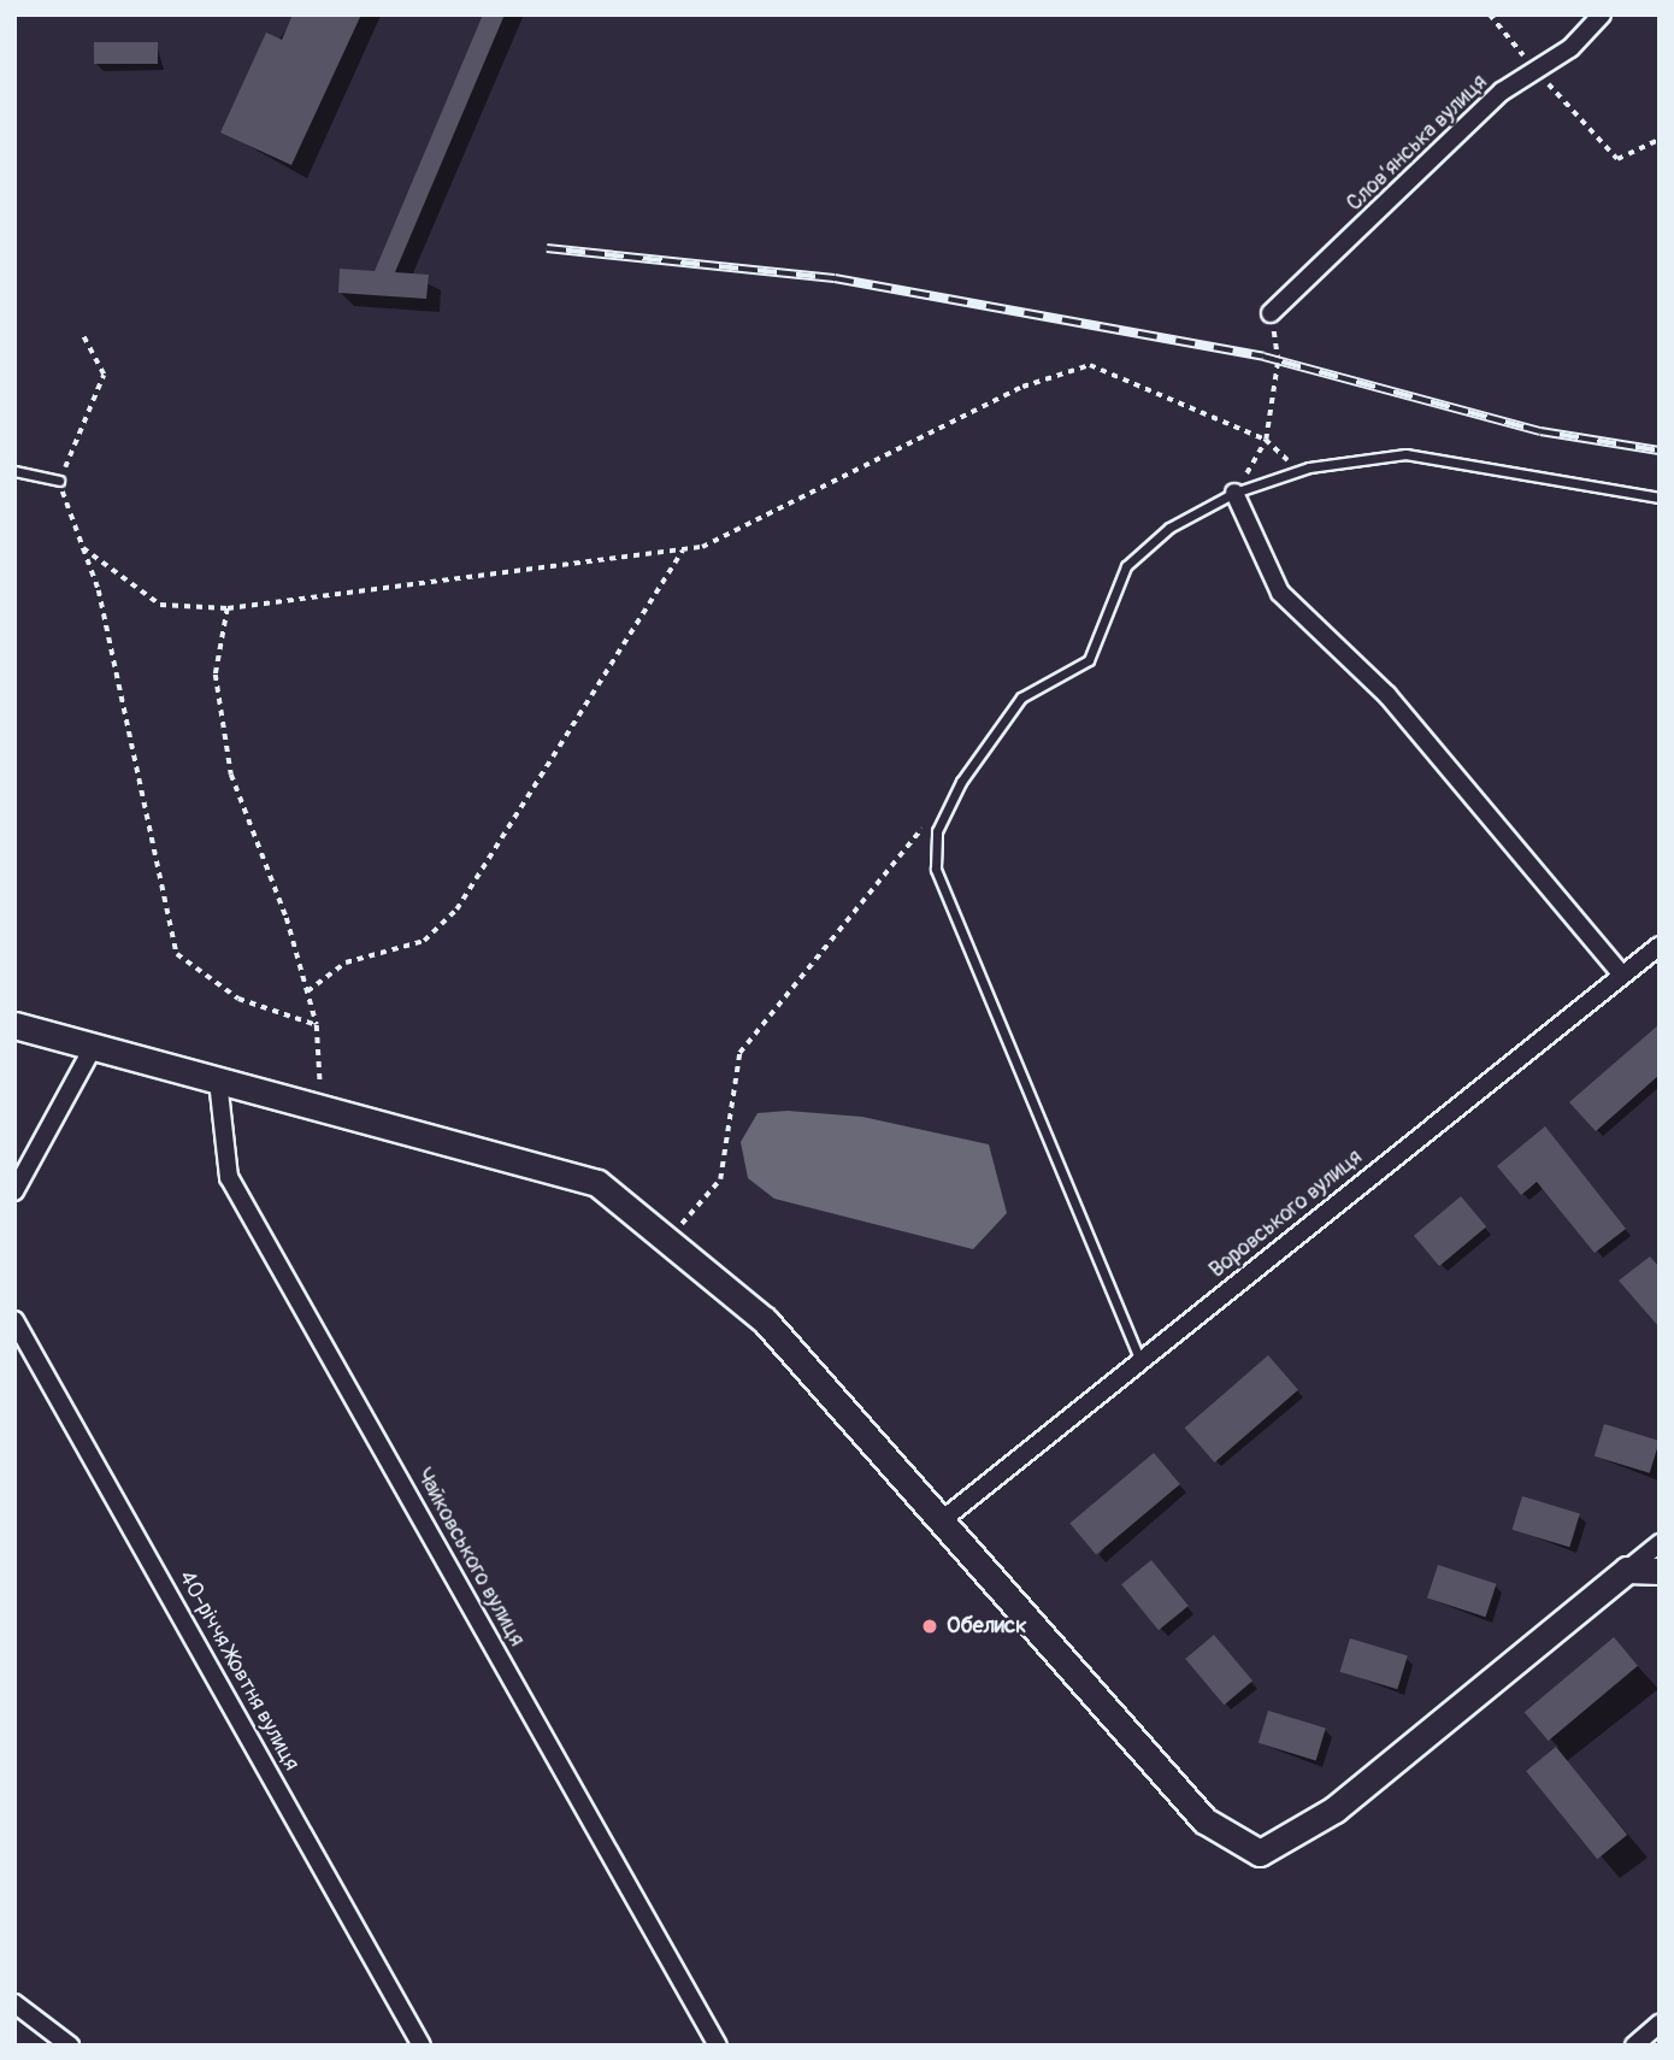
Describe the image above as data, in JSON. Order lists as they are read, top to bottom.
{
  "streets": {
    "street": [
      "Слов’янська вулиця",
      "Воровського вулиця",
      "Чайковського вулиця",
      "40-річчя Жовтня вулиця"
    ]
  },
  "places": ["Обелиск"]
}
